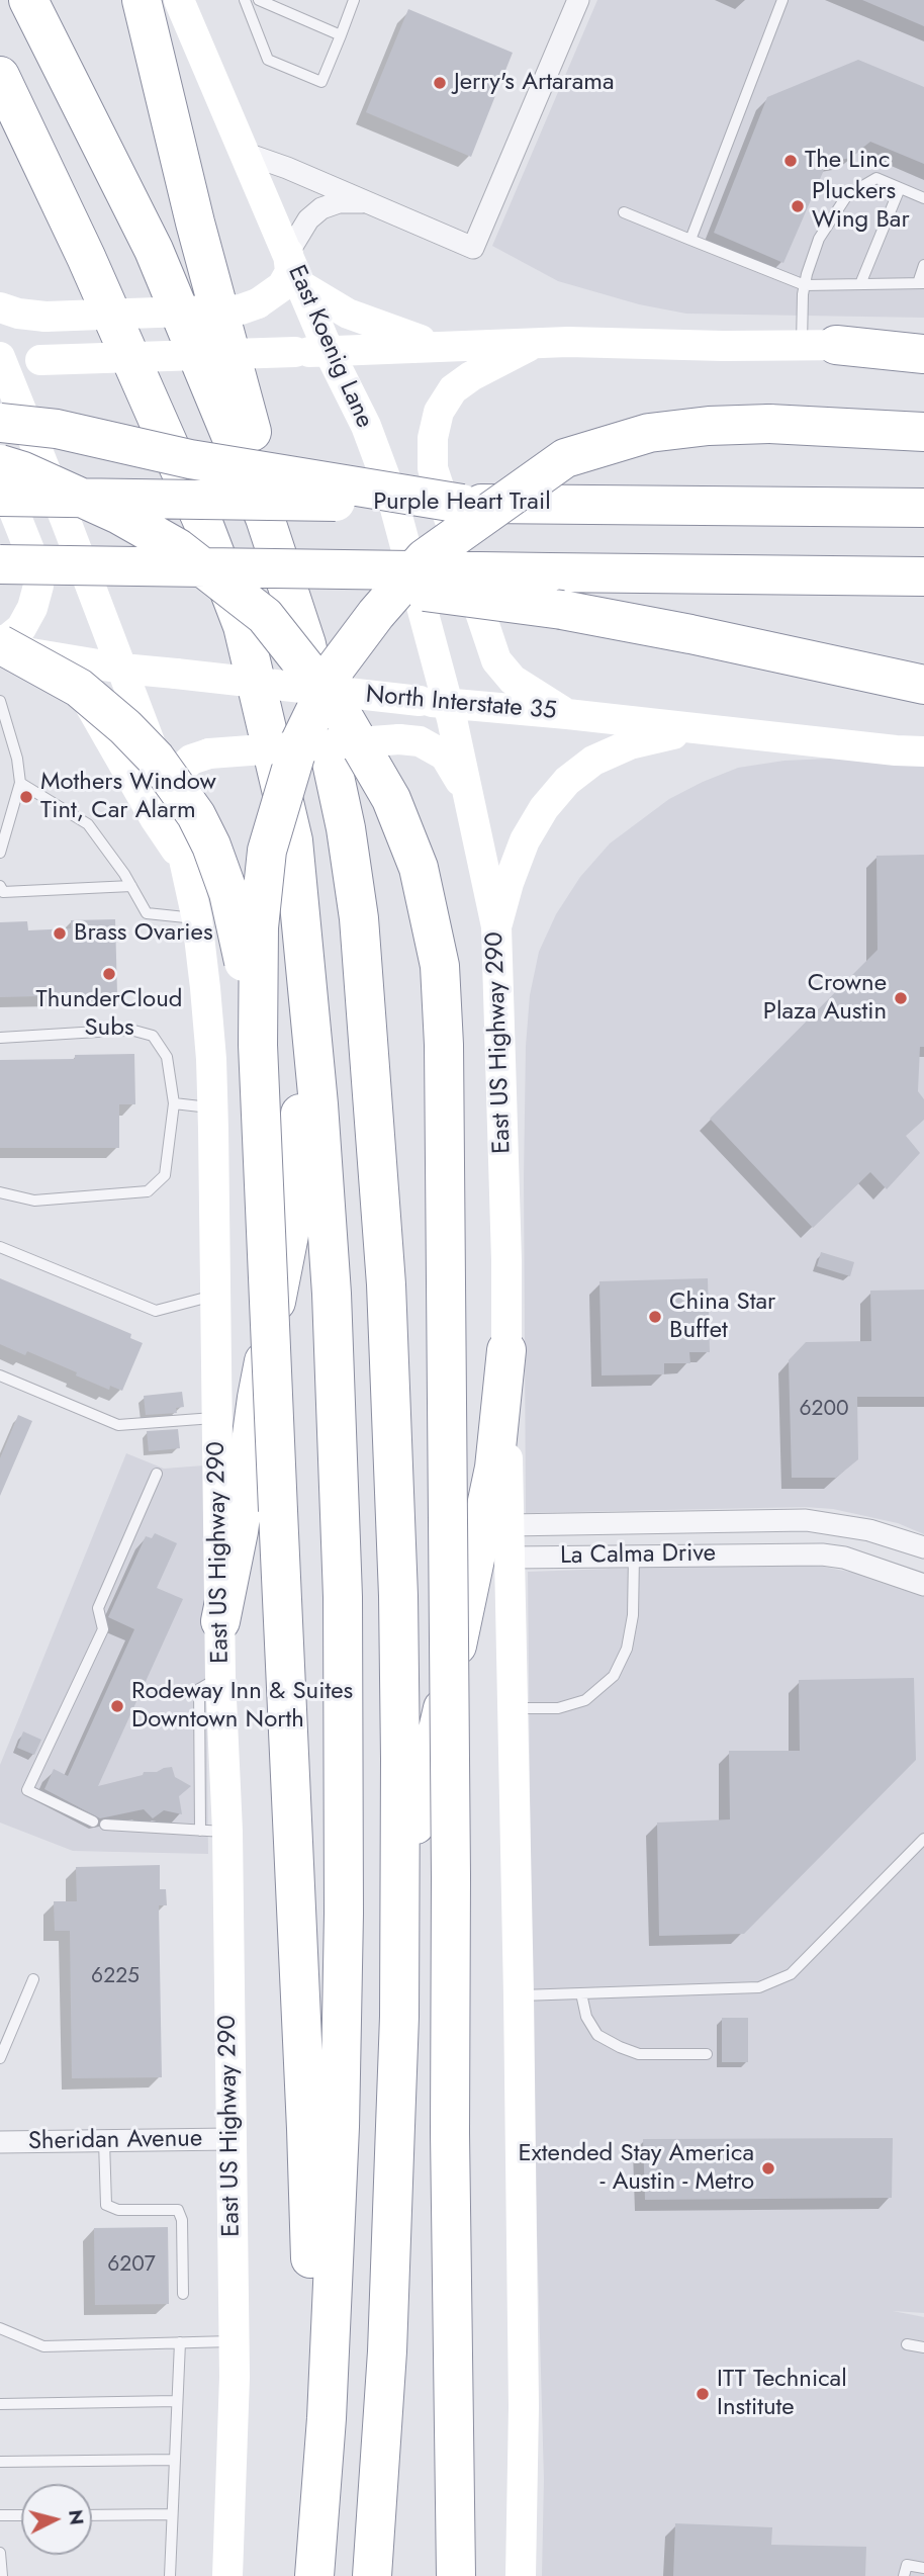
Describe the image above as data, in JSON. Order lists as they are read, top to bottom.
{
  "streets": {
    "highway": ["Purple Heart Trail"],
    "main road": ["East Koenig Lane", "North Interstate 35", "East US Highway 290"],
    "street": ["La Calma Drive", "Sheridan Avenue"]
  },
  "crossings": [
    ["East Koenig Lane", "North Interstate 35"],
    ["East Koenig Lane", "East US Highway 290"],
    ["North Interstate 35", "East US Highway 290"],
    ["East US Highway 290", "La Calma Drive"],
    ["East US Highway 290", "Sheridan Avenue"]
  ],
  "places": [
    "Jerry's Artarama",
    "The Linc",
    "Pluckers Wing Bar",
    "Mothers Window Tint, Car Alarm",
    "Brass Ovaries",
    "ThunderCloud Subs",
    "Crowne Plaza Austin",
    "China Star Buffet",
    "Rodeway Inn & Suites Downtown North",
    "Extended Stay America - Austin - Metro",
    "ITT Technical Institute"
  ],
  "house_numbers": ["6200", "6225", "6207"],
  "north": "right"
}
